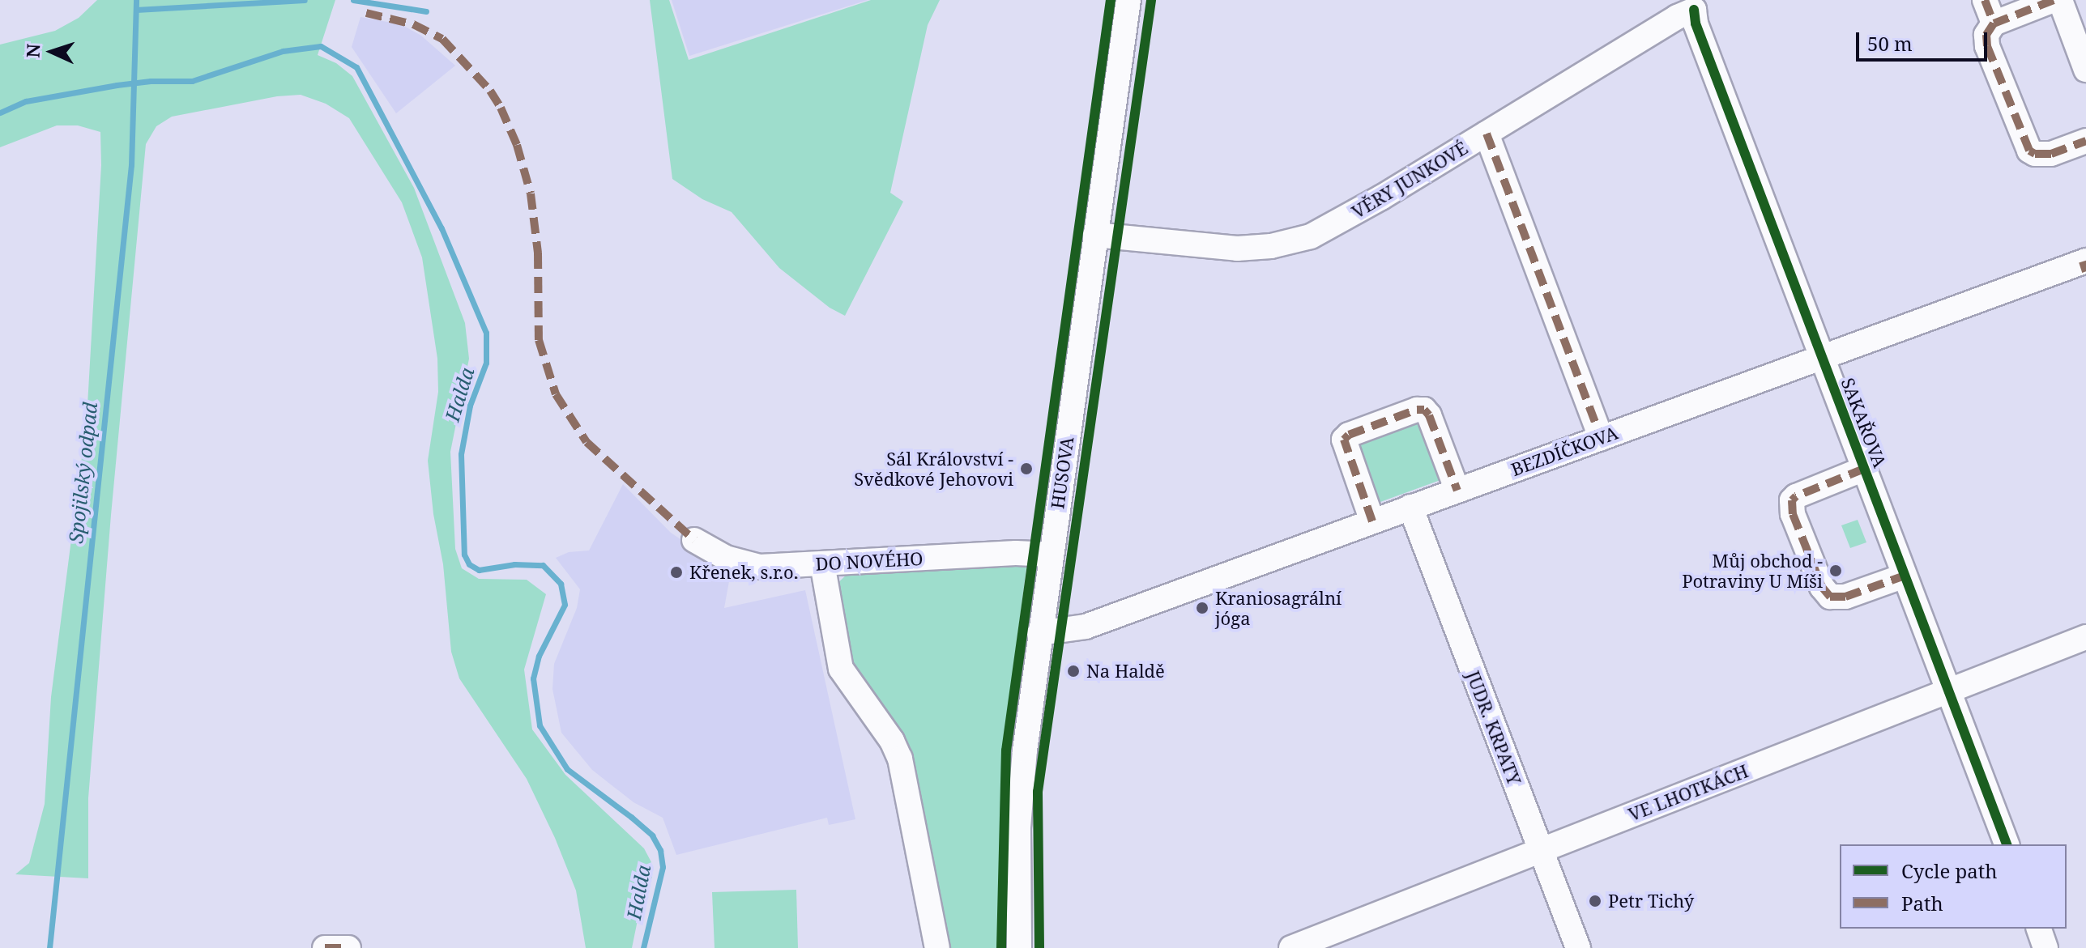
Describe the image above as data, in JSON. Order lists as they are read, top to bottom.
{
  "streets": {
    "street": [
      "VĚRY JUNKOVÉ",
      "SAKAŘOVA",
      "BEZDÍČKOVA",
      "HUSOVA",
      "DO NOVÉHO",
      "JUDR. KRPATY",
      "VE LHOTKÁCH"
    ]
  },
  "crossings": [
    ["VĚRY JUNKOVÉ", "SAKAŘOVA"],
    ["VĚRY JUNKOVÉ", "HUSOVA"],
    ["SAKAŘOVA", "BEZDÍČKOVA"],
    ["SAKAŘOVA", "VE LHOTKÁCH"],
    ["BEZDÍČKOVA", "HUSOVA"],
    ["BEZDÍČKOVA", "JUDR. KRPATY"],
    ["HUSOVA", "DO NOVÉHO"],
    ["JUDR. KRPATY", "VE LHOTKÁCH"]
  ],
  "water": ["Halda", "Spojilský odpad"],
  "places": [
    "Sál Království - Svědkové Jehovovi",
    "Můj obchod - Potraviny U Míši",
    "Křenek, s.r.o.",
    "Kraniosagrální jóga",
    "Na Haldě",
    "Petr Tichý"
  ],
  "legend": ["Cycle path", "Path"],
  "scale_bar": "50 m",
  "north": "left"
}
